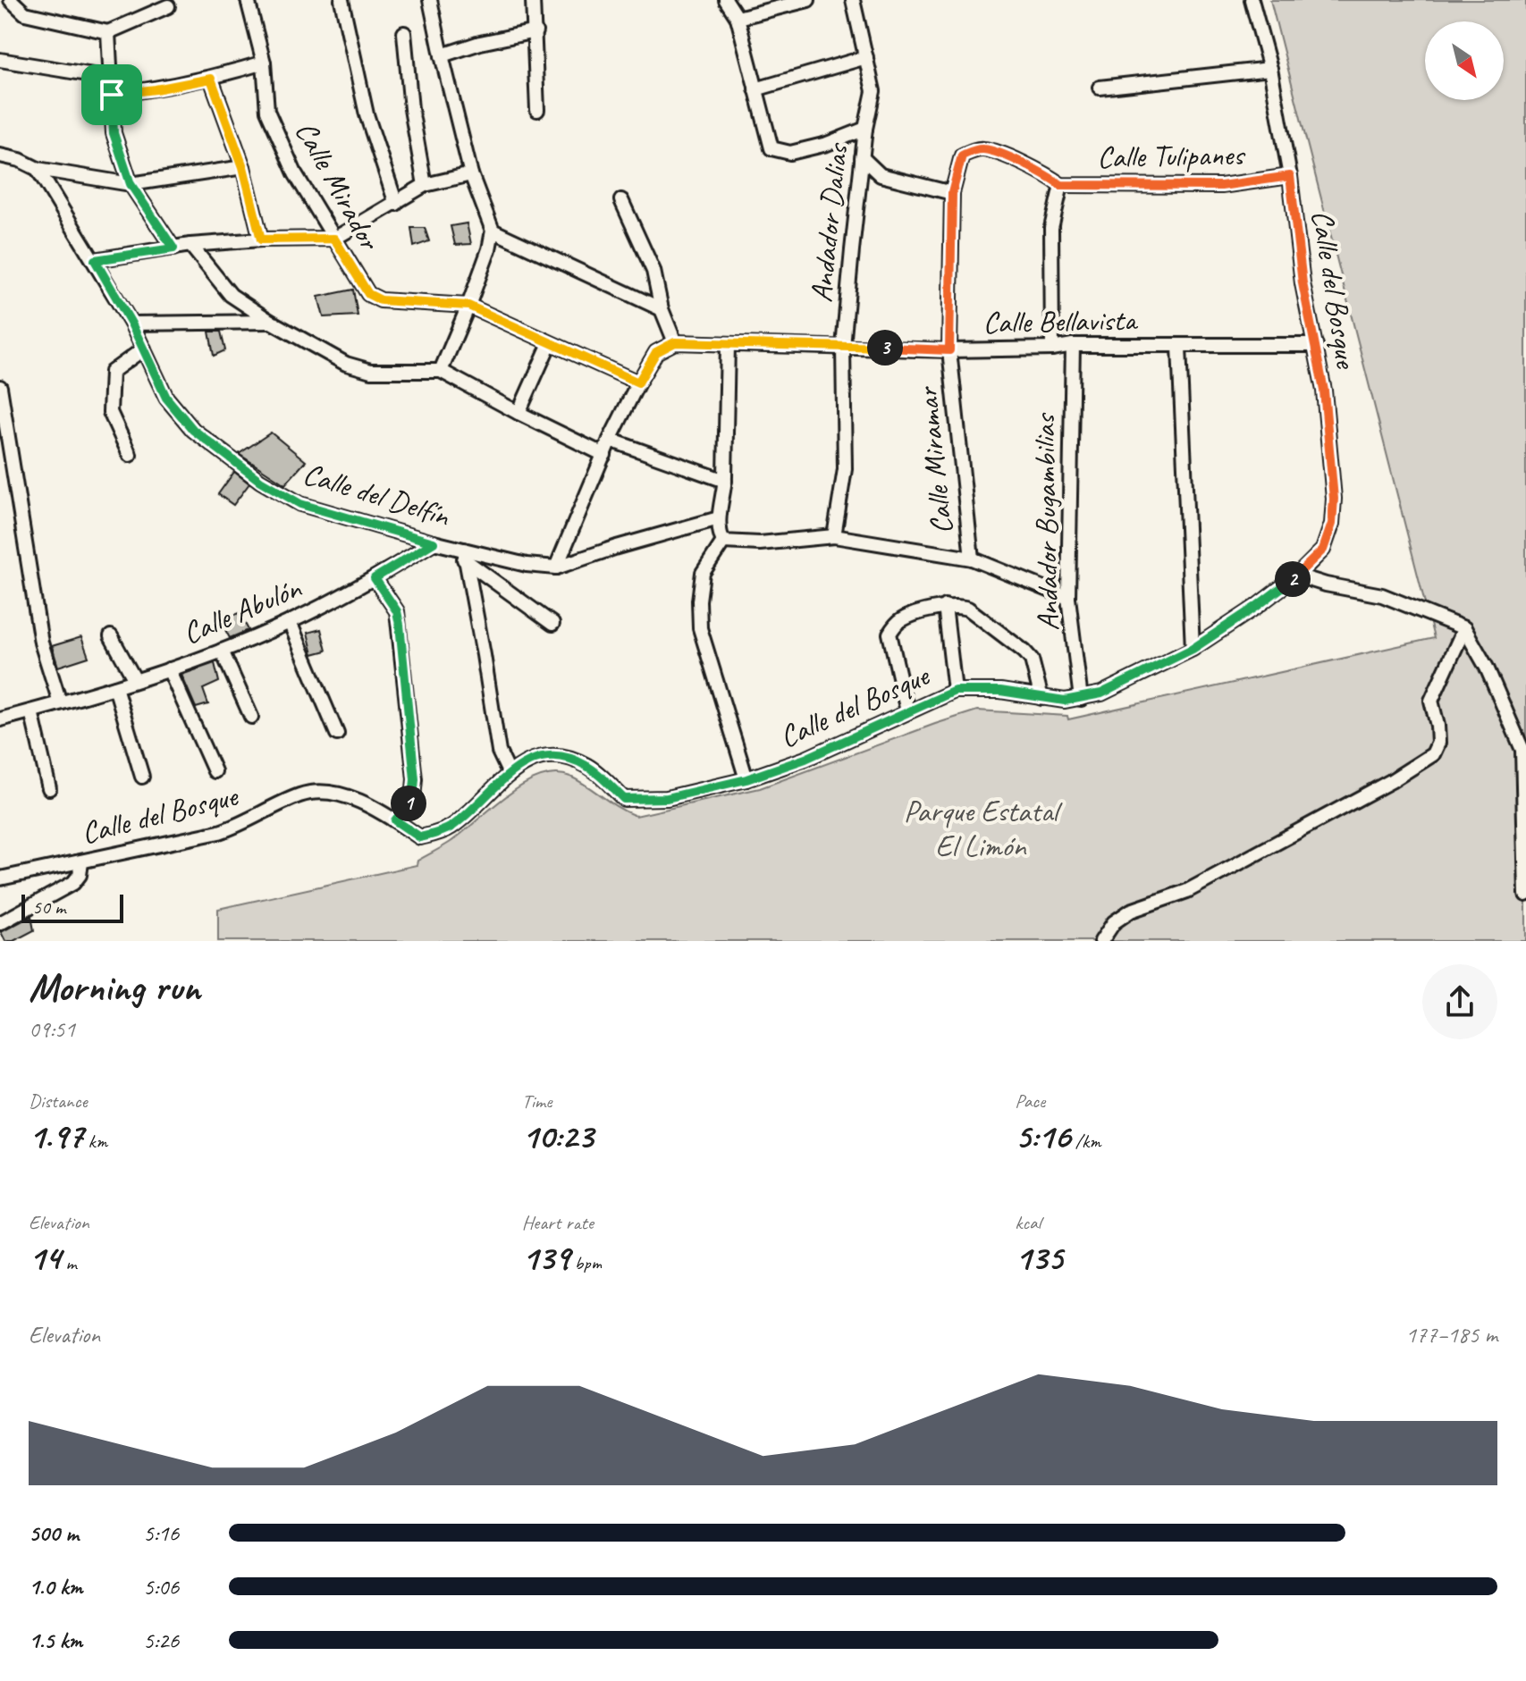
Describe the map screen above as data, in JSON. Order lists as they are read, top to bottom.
{
  "streets": {
    "street": [
      "Calle Tulipanes",
      "Calle Mirador",
      "Andador Dalias",
      "Calle del Bosque",
      "Calle Bellavista",
      "Calle Miramar",
      "Calle del Delfín",
      "Andador Bugambilias",
      "Calle Abulón"
    ]
  },
  "crossings": [
    ["Calle Tulipanes", "Calle del Bosque"],
    ["Calle Tulipanes", "Calle Miramar"],
    ["Andador Dalias", "Calle Bellavista"],
    ["Calle del Bosque", "Calle Bellavista"],
    ["Calle del Bosque", "Andador Bugambilias"],
    ["Calle Bellavista", "Calle Miramar"],
    ["Calle Bellavista", "Andador Bugambilias"],
    ["Calle del Delfín", "Calle Abulón"]
  ],
  "parks": ["Parque Estatal El Limón"],
  "scale_bar": "50 m",
  "north": "bottom right",
  "page": {
    "pins": ["3", "2", "1"],
    "scale": "50 m",
    "heading": ["Morning run", "09:51"],
    "stats": [
      ["Distance", "1.97 km"],
      ["Time", "10:23"],
      ["Pace", "5:16 /km"],
      ["Elevation", "14 m"],
      ["Heart rate", "139 bpm"],
      ["kcal", "135"]
    ],
    "chart": ["Elevation", "177–185 m"],
    "list": [
      {
        "name": "500 m",
        "note": "5:16"
      },
      {
        "name": "1.0 km",
        "note": "5:06"
      },
      {
        "name": "1.5 km",
        "note": "5:26"
      }
    ]
  }
}
